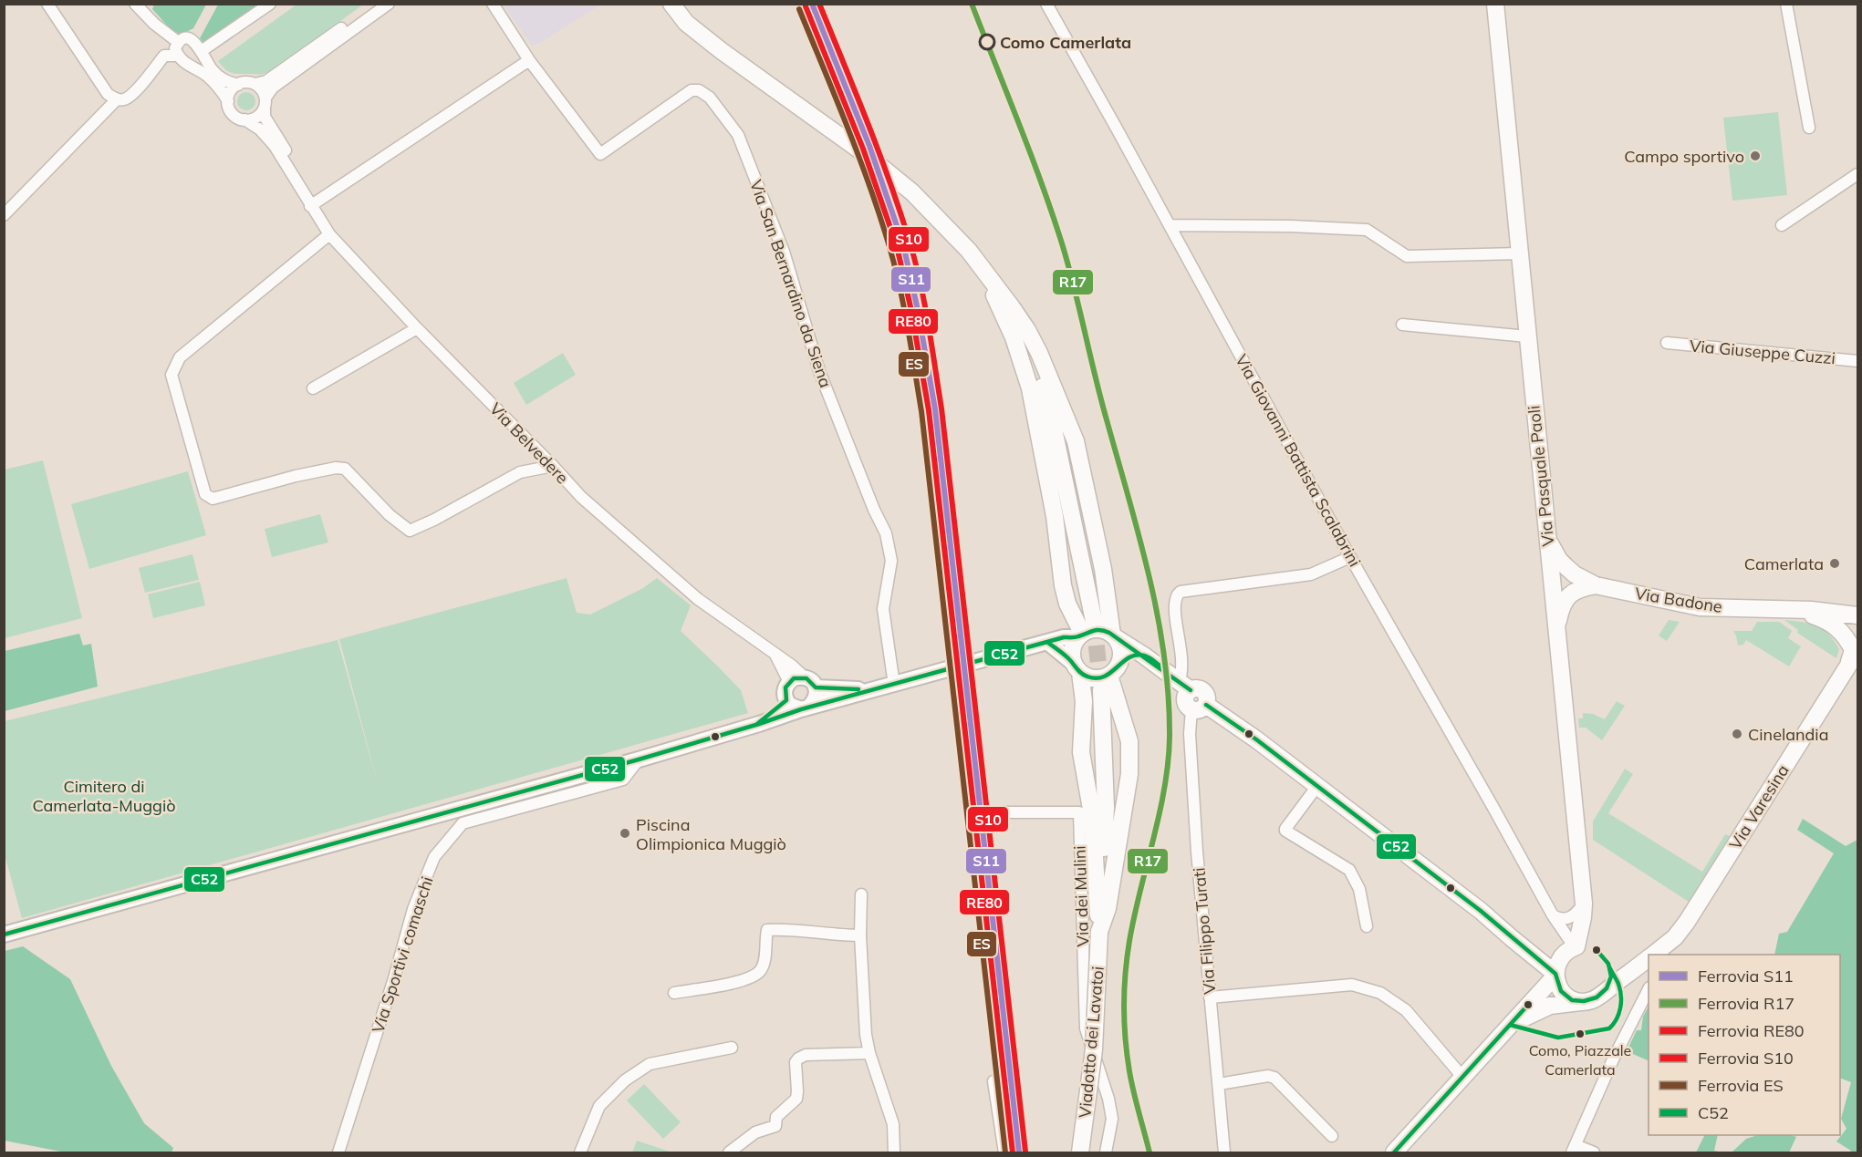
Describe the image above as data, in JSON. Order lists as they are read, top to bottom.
{
  "streets": {
    "main road": [
      "Via Pasquale Paoli",
      "Via Badone",
      "Via Varesina",
      "Viadotto dei Lavatoi"
    ],
    "street": [
      "Via San Bernardino da Siena",
      "Via Giuseppe Cuzzi",
      "Via Belvedere",
      "Via Giovanni Battista Scalabrini",
      "Via dei Mulini",
      "Via Filippo Turati",
      "Via Sportivi comaschi"
    ]
  },
  "crossings": [
    ["Via Giovanni Battista Scalabrini", "Via Pasquale Paoli"],
    ["Via Pasquale Paoli", "Via Badone"],
    ["Via Badone", "Via Varesina"]
  ],
  "parks": ["Cimitero di Camerlata-Muggiò"],
  "places": [
    "Como Camerlata",
    "Campo sportivo",
    "Camerlata",
    "Cinelandia",
    "Piscina Olimpionica Muggiò",
    "Como, Piazzale Camerlata"
  ],
  "lines": [
    "rail line S11",
    "rail line R17",
    "rail line S10",
    "rail line RE80",
    "rail line ES",
    "transit line C52"
  ],
  "legend": [
    "Ferrovia S11",
    "Ferrovia R17",
    "Ferrovia RE80",
    "Ferrovia S10",
    "Ferrovia ES",
    "C52"
  ]
}
